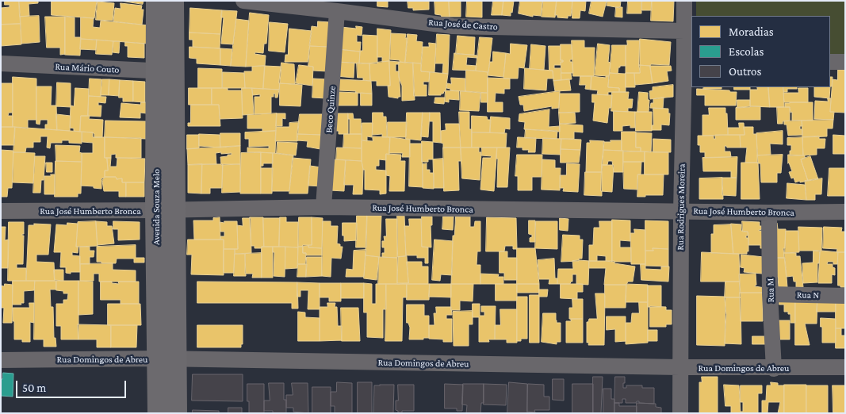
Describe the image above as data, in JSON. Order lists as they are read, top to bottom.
{
  "streets": {
    "street": [
      "Rua José de Castro",
      "Rua Mário Couto",
      "Beco Quinze",
      "Avenida Souza Melo",
      "Rua Rodrigues Moreira",
      "Rua José Humberto Bronca",
      "Rua M",
      "Rua N",
      "Rua Domingos de Abreu"
    ]
  },
  "crossings": [
    ["Rua José de Castro", "Beco Quinze"],
    ["Rua José de Castro", "Rua Rodrigues Moreira"],
    ["Rua Mário Couto", "Avenida Souza Melo"],
    ["Beco Quinze", "Rua José Humberto Bronca"],
    ["Avenida Souza Melo", "Rua José Humberto Bronca"],
    ["Avenida Souza Melo", "Rua Domingos de Abreu"],
    ["Rua Rodrigues Moreira", "Rua José Humberto Bronca"],
    ["Rua Rodrigues Moreira", "Rua Domingos de Abreu"],
    ["Rua José Humberto Bronca", "Rua M"],
    ["Rua M", "Rua N"],
    ["Rua M", "Rua Domingos de Abreu"]
  ],
  "legend": ["Moradias", "Escolas", "Outros"],
  "scale_bar": "50 m"
}
